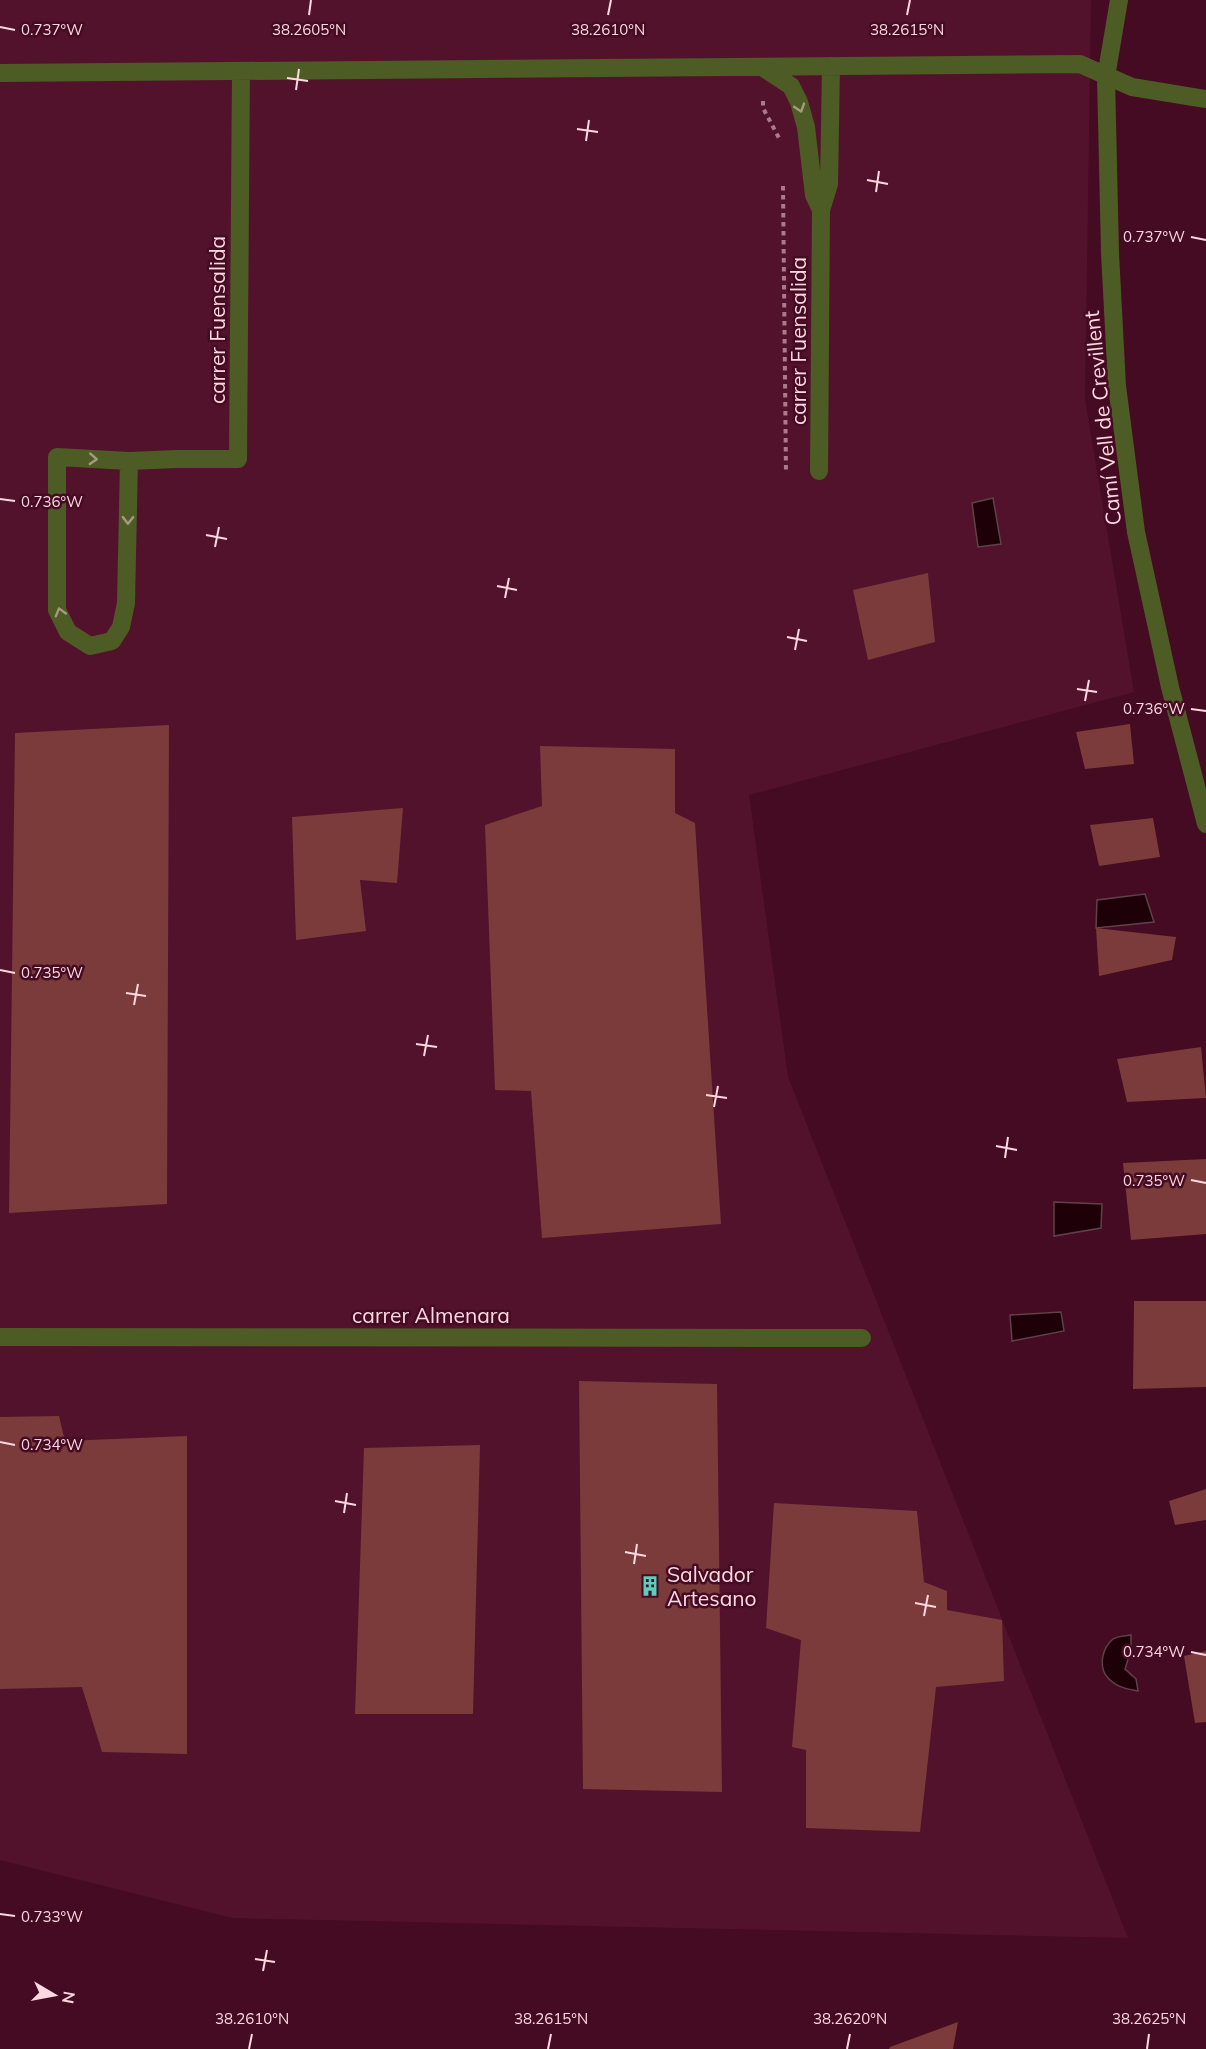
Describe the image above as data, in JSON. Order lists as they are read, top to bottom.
{
  "streets": {
    "street": ["carrer Fuensalida", "Camí Vell de Crevillent", "carrer Almenara"]
  },
  "places": {
    "building": ["Salvador Artesano"]
  },
  "north": "right",
  "coordinates": [
    "0.737°W",
    "38.2610°N",
    "38.2615°N",
    "38.2605°N",
    "0.736°W",
    "0.735°W",
    "0.734°W",
    "0.733°W",
    "38.2620°N",
    "38.2625°N"
  ]
}
